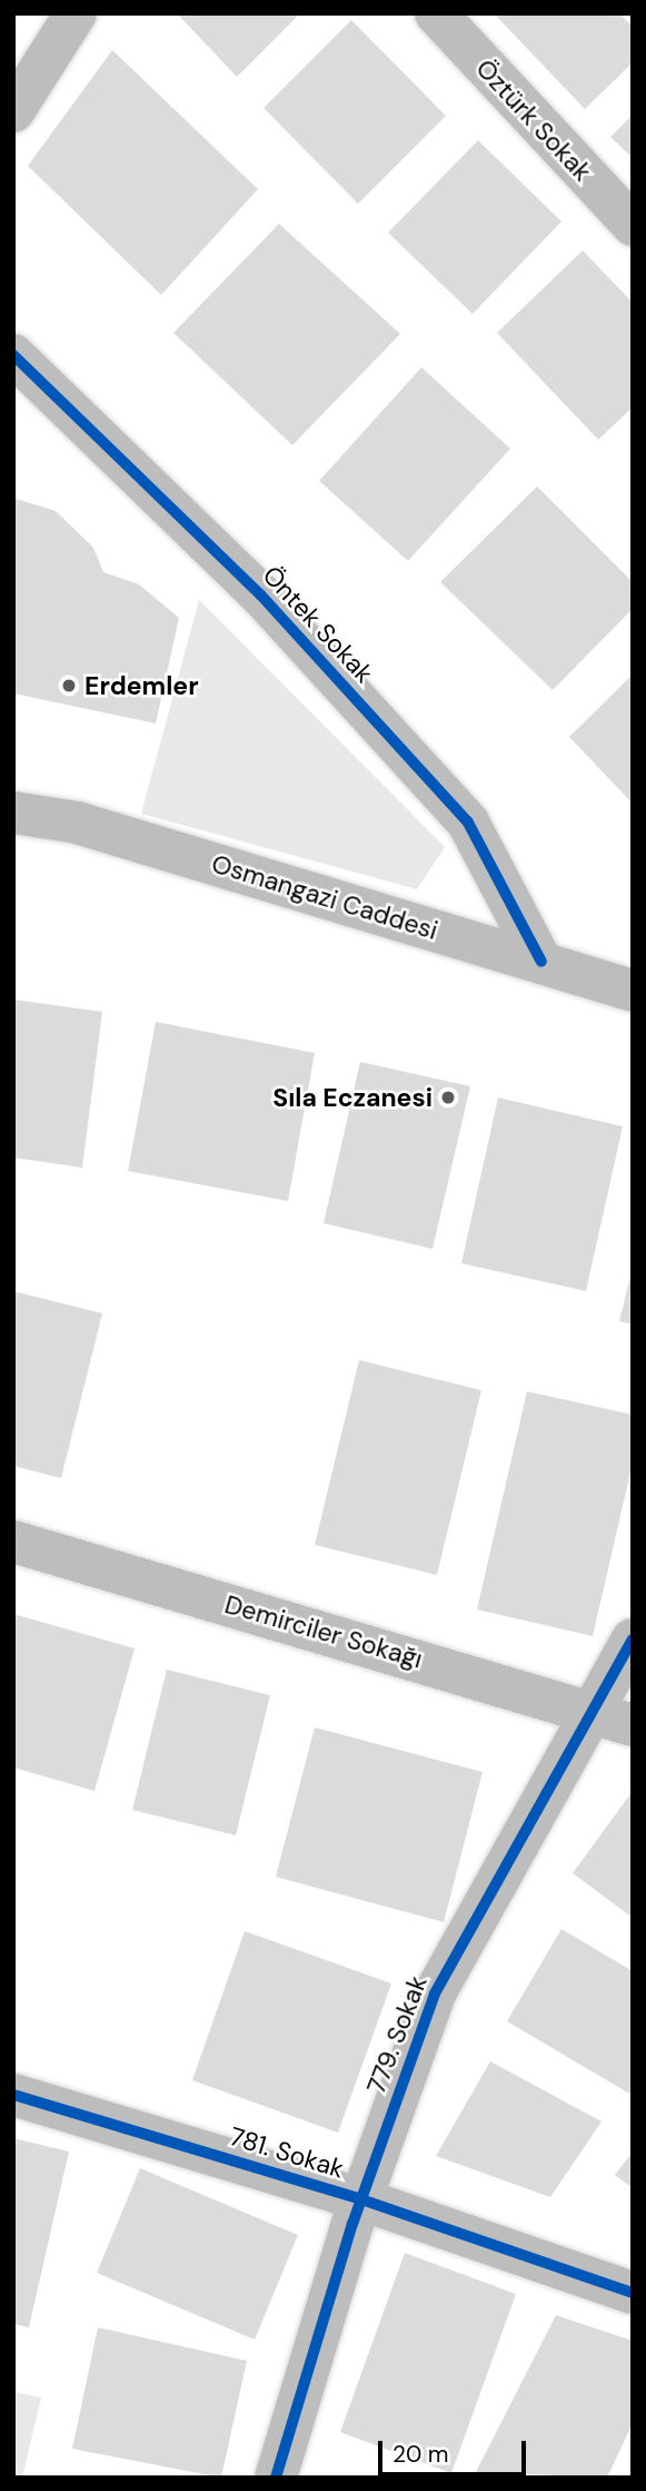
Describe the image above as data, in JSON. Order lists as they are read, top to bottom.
{
  "streets": {
    "street": [
      "Öztürk Sokak",
      "Öntek Sokak",
      "Osmangazi Caddesi",
      "Demirciler Sokağı",
      "779. Sokak",
      "781. Sokak"
    ]
  },
  "crossings": [
    ["Öntek Sokak", "Osmangazi Caddesi"],
    ["Demirciler Sokağı", "779. Sokak"],
    ["779. Sokak", "781. Sokak"]
  ],
  "places": ["Erdemler", "Sıla Eczanesi"],
  "scale_bar": "20 m"
}
